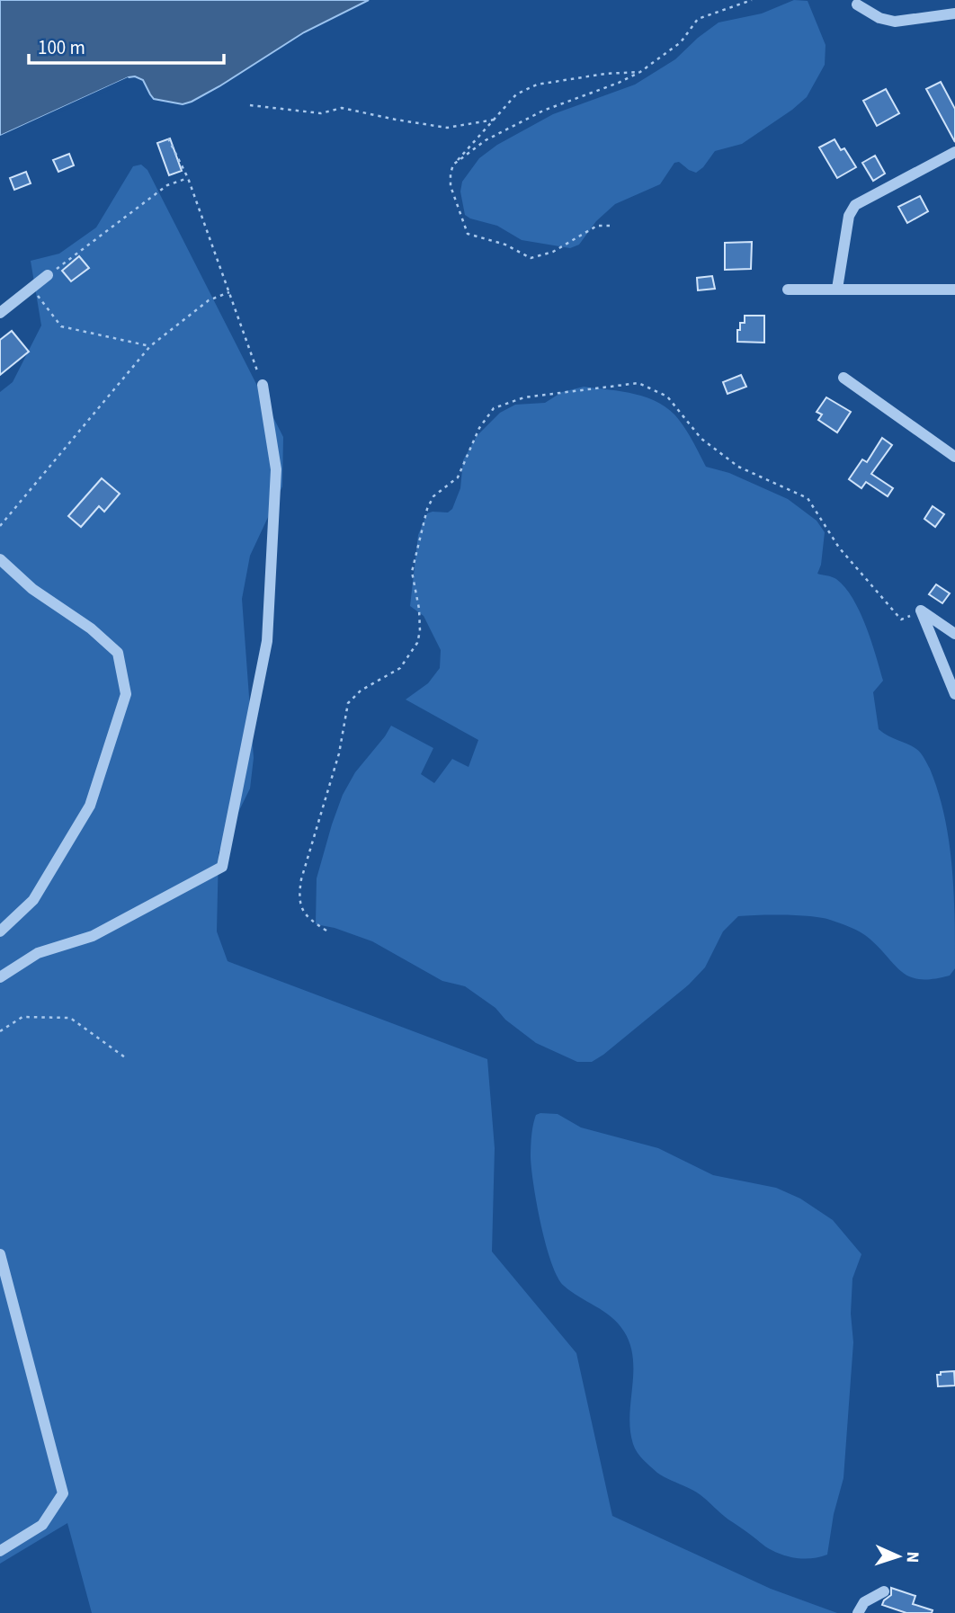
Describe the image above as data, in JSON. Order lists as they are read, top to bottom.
{
  "scale_bar": "100 m",
  "north": "right"
}
